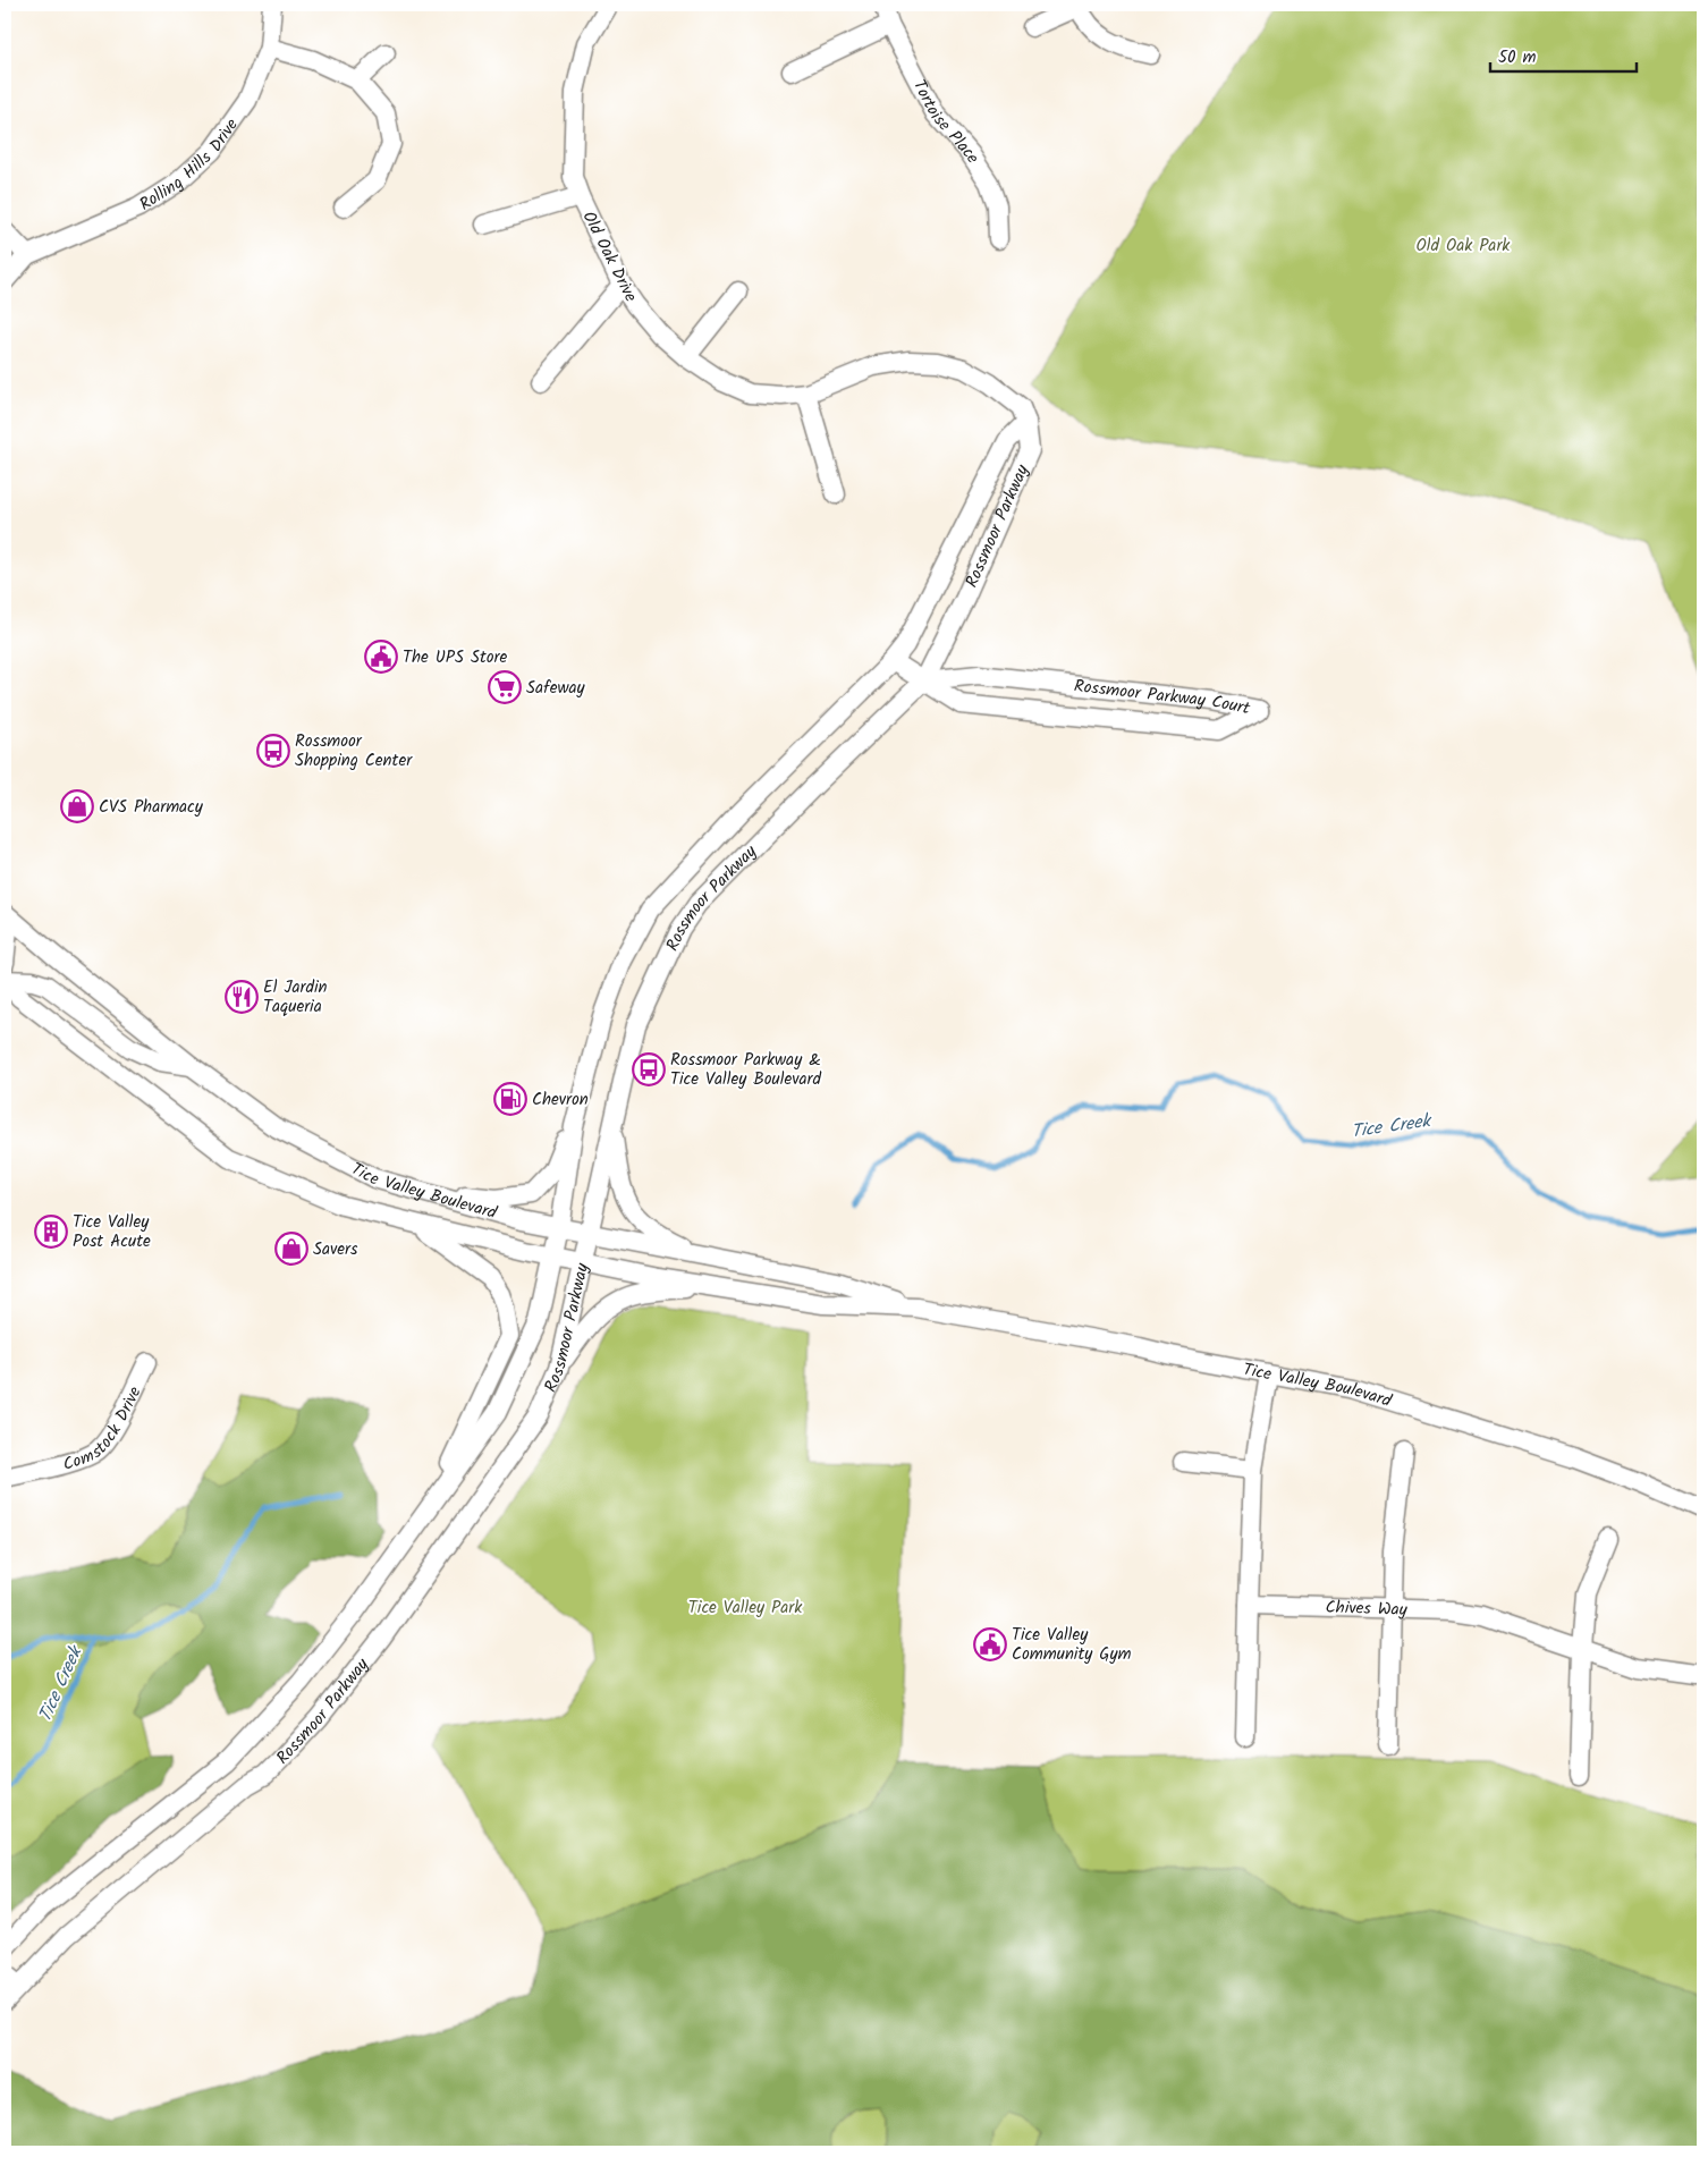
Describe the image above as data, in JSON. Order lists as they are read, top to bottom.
{
  "streets": {
    "street": [
      "Tortoise Place",
      "Rolling Hills Drive",
      "Old Oak Drive",
      "Rossmoor Parkway",
      "Rossmoor Parkway Court",
      "Tice Valley Boulevard",
      "Comstock Drive",
      "Chives Way"
    ]
  },
  "crossings": [
    ["Old Oak Drive", "Rossmoor Parkway"],
    ["Rossmoor Parkway", "Rossmoor Parkway Court"],
    ["Rossmoor Parkway", "Tice Valley Boulevard"]
  ],
  "water": ["Tice Creek"],
  "parks": ["Old Oak Park", "Tice Valley Park"],
  "places": {
    "public building": ["The UPS Store", "Tice Valley Community Gym"],
    "supermarket": ["Safeway"],
    "bus stop": ["Rossmoor Shopping Center", "Rossmoor Parkway & Tice Valley Boulevard"],
    "shop": ["CVS Pharmacy", "Savers"],
    "restaurant": ["El Jardin Taqueria"],
    "fuel station": ["Chevron"],
    "building": ["Tice Valley Post Acute"]
  },
  "scale_bar": "50 m"
}
